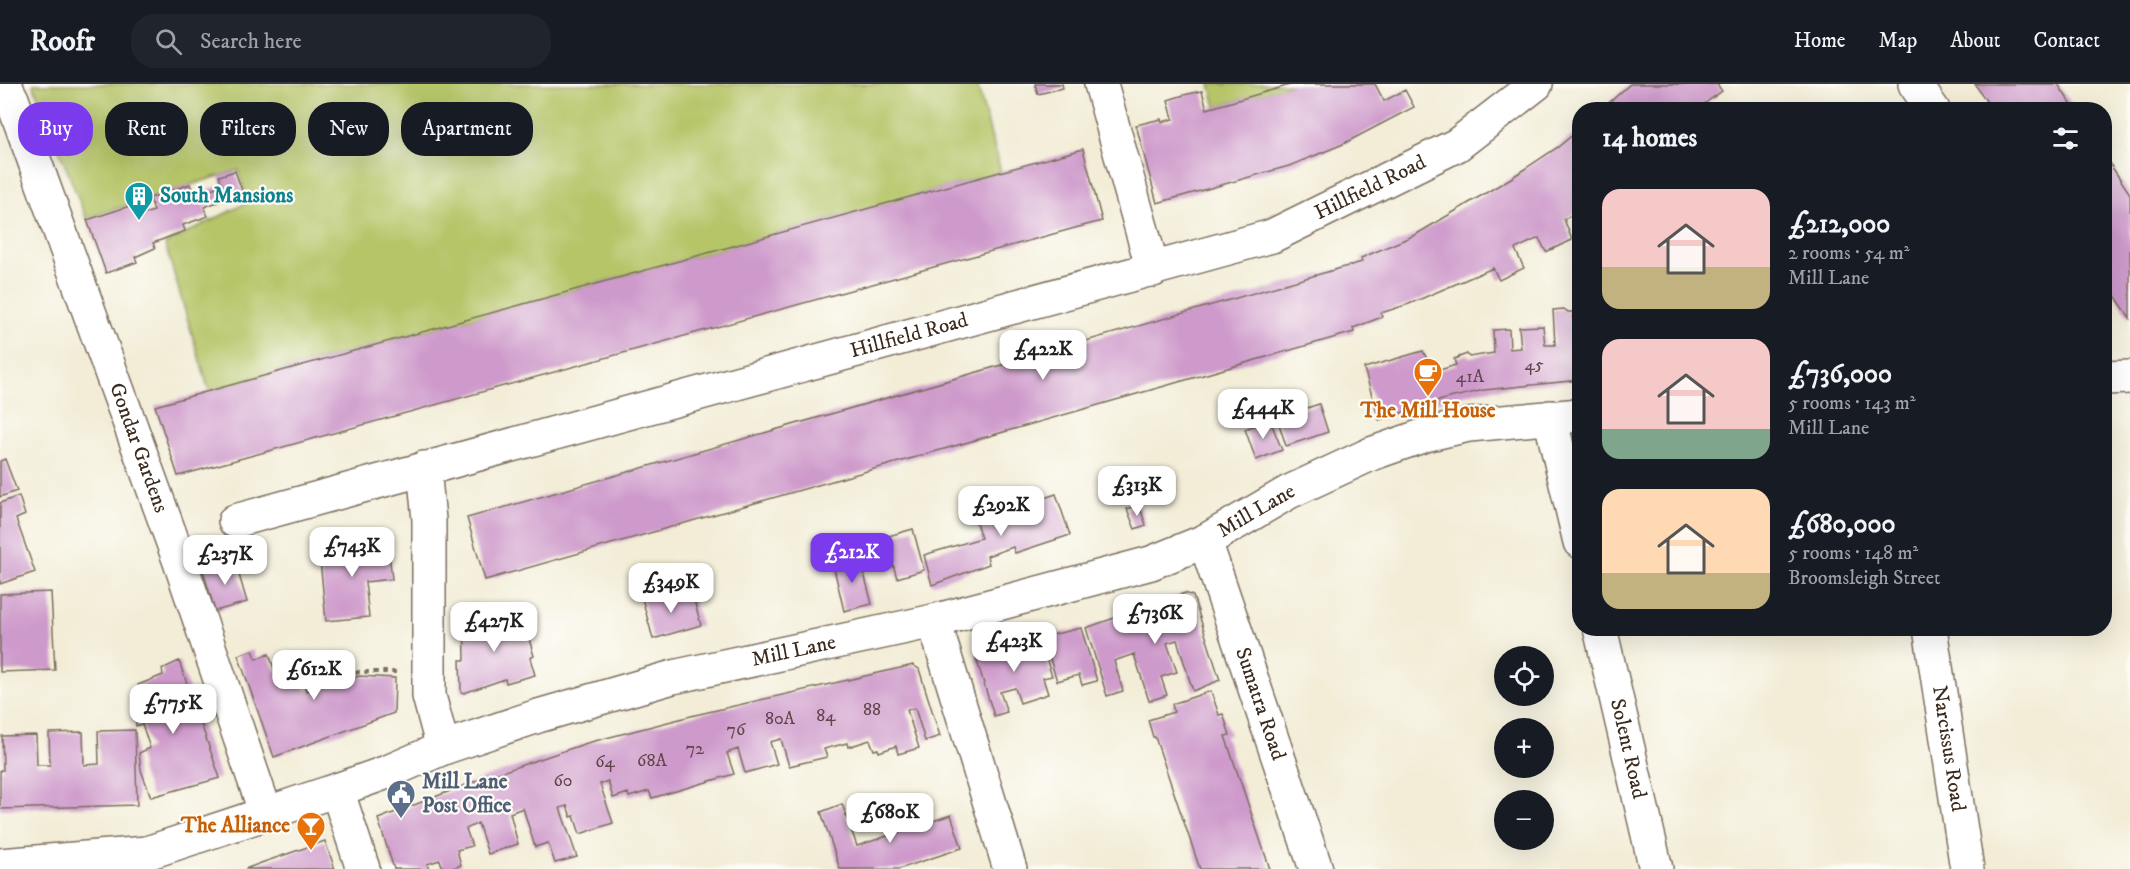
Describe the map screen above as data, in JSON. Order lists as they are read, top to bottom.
{
  "streets": {
    "street": [
      "Hillfield Road",
      "Gondar Gardens",
      "Mill Lane",
      "Sumatra Road",
      "Solent Road",
      "Narcissus Road"
    ]
  },
  "crossings": [
    ["Gondar Gardens", "Mill Lane"],
    ["Mill Lane", "Sumatra Road"]
  ],
  "places": {
    "building": ["South Mansions"],
    "cafe": ["The Mill House"],
    "public building": ["Mill Lane Post Office"],
    "bar": ["The Alliance"]
  },
  "house_numbers": [
    "45",
    "41A",
    "88",
    "84",
    "80A",
    "76",
    "72",
    "68A",
    "64",
    "60"
  ],
  "page": {
    "header": "Roofr",
    "search": "Search here",
    "nav": [
      "Home",
      "Map",
      "About",
      "Contact"
    ],
    "chip": [
      "Buy",
      "Rent",
      "Filters",
      "New",
      "Apartment"
    ],
    "heading": "14 homes",
    "list": [
      {
        "name": "£212,000",
        "note": "2 rooms · 54 m² · Mill Lane"
      },
      {
        "name": "£736,000",
        "note": "5 rooms · 143 m² · Mill Lane"
      },
      {
        "name": "£680,000",
        "note": "5 rooms · 148 m² · Broomsleigh Street"
      }
    ],
    "price": [
      "£422K",
      "£444K",
      "£313K",
      "£292K",
      "£743K",
      "£212K",
      "£237K",
      "£349K",
      "£736K",
      "£427K",
      "£423K",
      "£612K",
      "£775K",
      "£680K"
    ],
    "map_buttons": ["+", "−"]
  }
}
